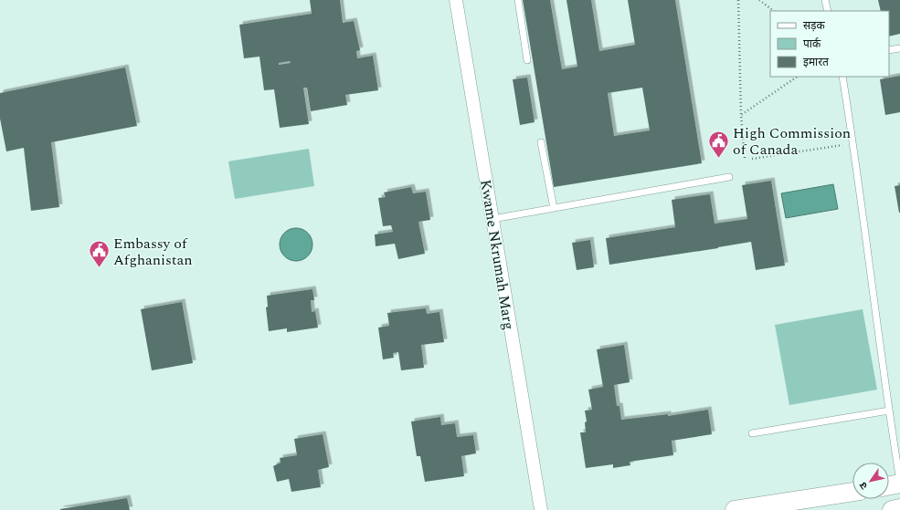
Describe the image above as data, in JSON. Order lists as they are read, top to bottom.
{
  "streets": {
    "street": ["Kwame Nkrumah Marg"]
  },
  "places": {
    "public building": ["High Commission of Canada", "Embassy of Afghanistan"]
  },
  "legend": ["सड़क", "पार्क", "इमारत"],
  "north": "bottom left"
}
